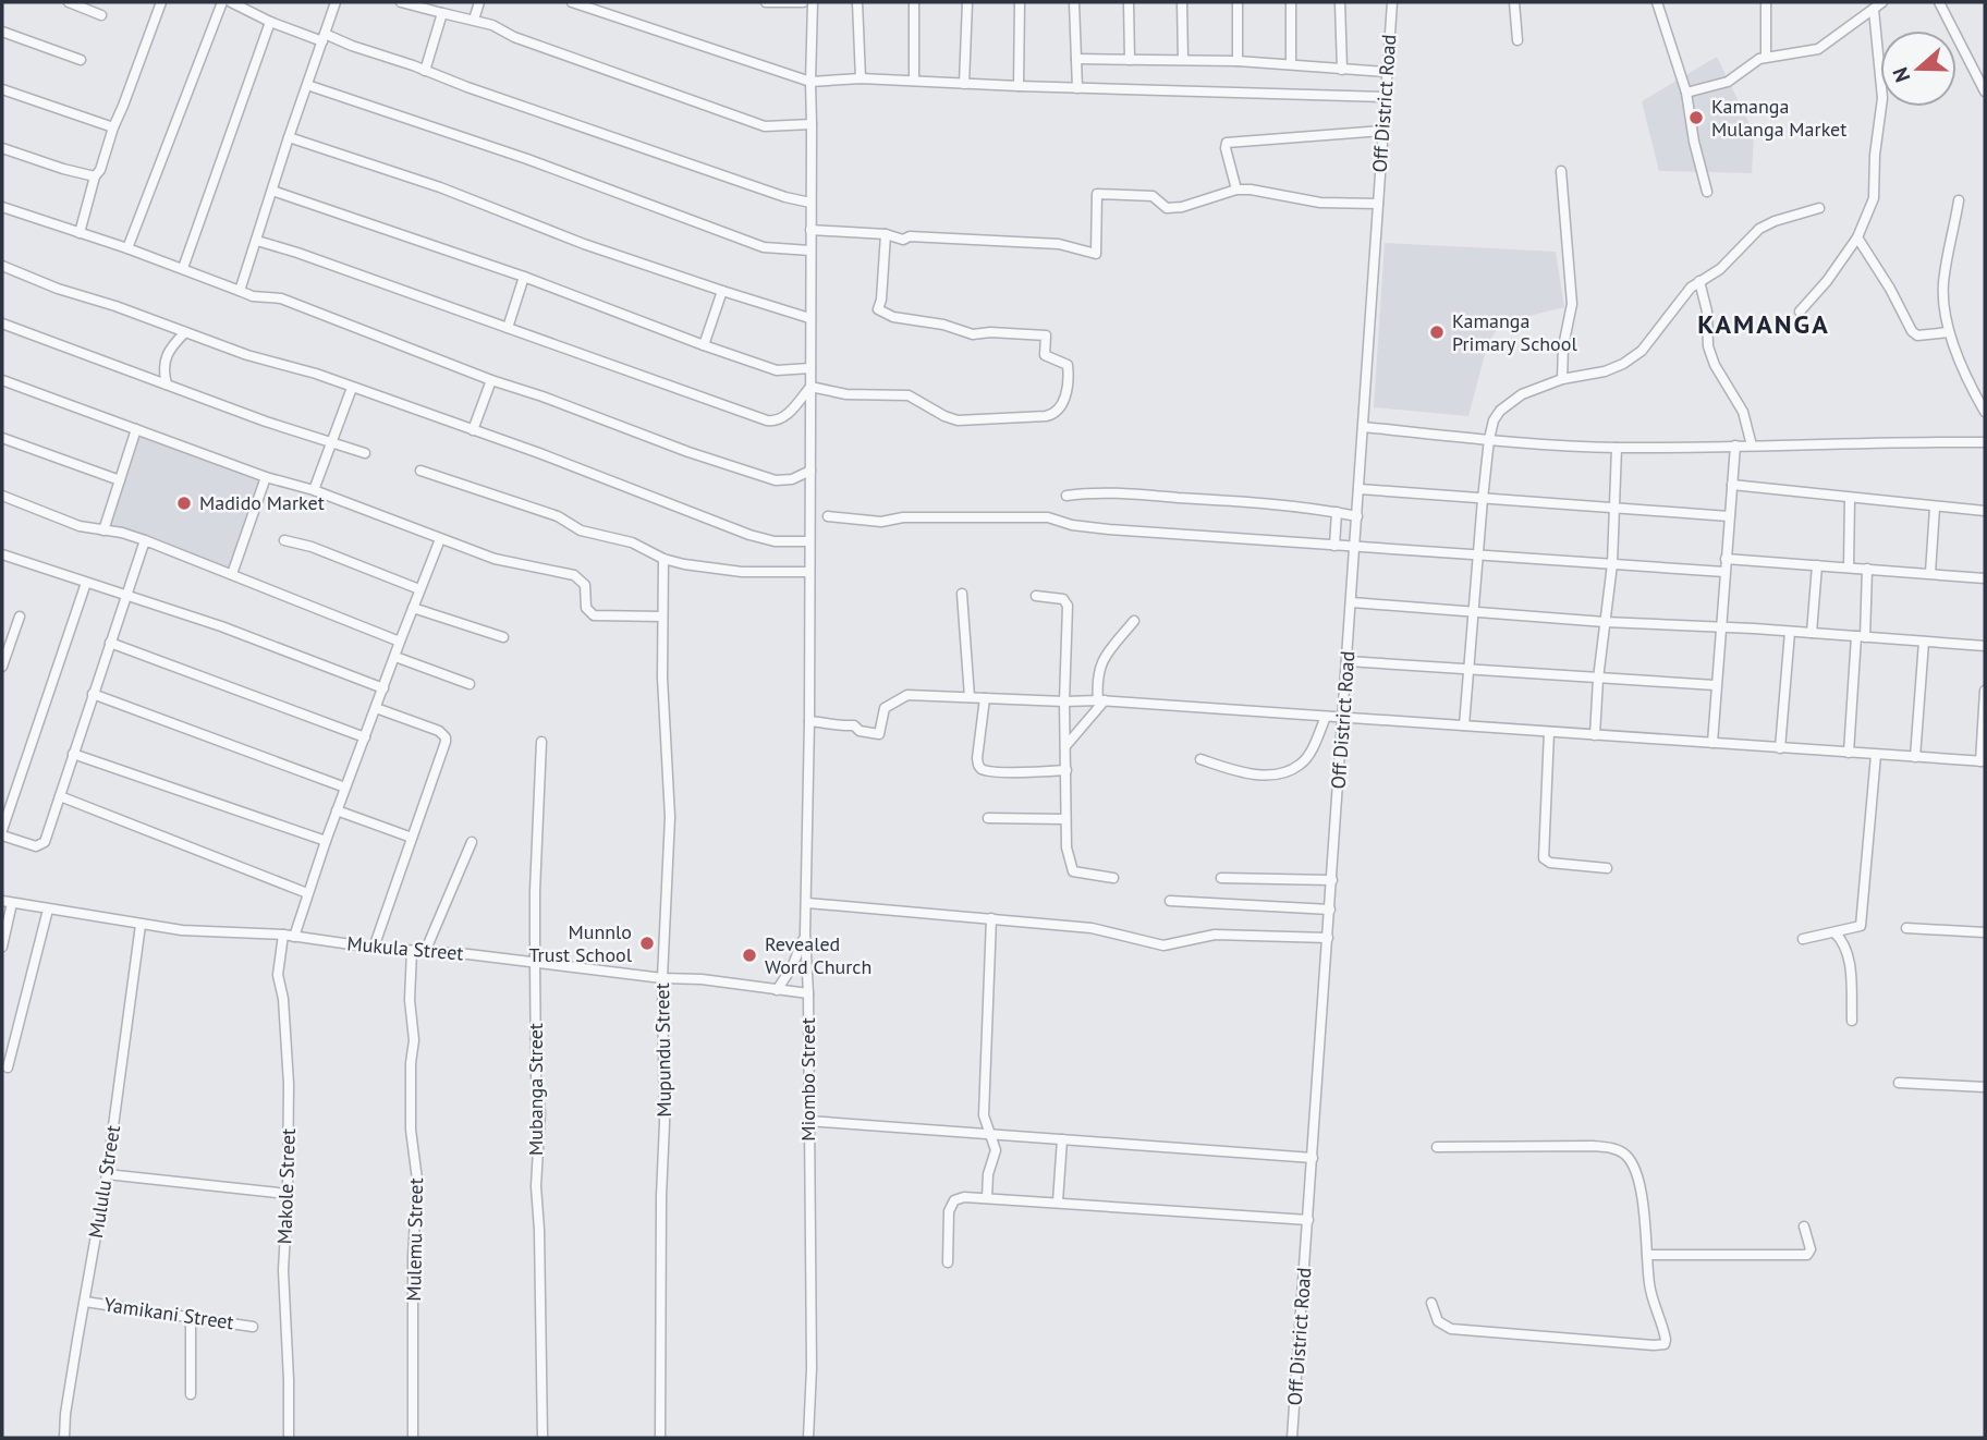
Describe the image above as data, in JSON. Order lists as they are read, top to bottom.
{
  "streets": {
    "street": [
      "Off District Road",
      "Mukula Street",
      "Mupundu Street",
      "Miombo Street",
      "Mubanga Street",
      "Mululu Street",
      "Makole Street",
      "Mulemu Street",
      "Yamikani Street"
    ]
  },
  "crossings": [
    ["Mukula Street", "Mupundu Street"],
    ["Mukula Street", "Miombo Street"],
    ["Mukula Street", "Mubanga Street"],
    ["Mukula Street", "Mululu Street"],
    ["Mukula Street", "Makole Street"],
    ["Mukula Street", "Mulemu Street"],
    ["Mululu Street", "Yamikani Street"]
  ],
  "districts": ["KAMANGA"],
  "places": [
    "Kamanga Mulanga Market",
    "Kamanga Primary School",
    "Madido Market",
    "Munnlo Trust School",
    "Revealed Word Church"
  ],
  "north": "left"
}
